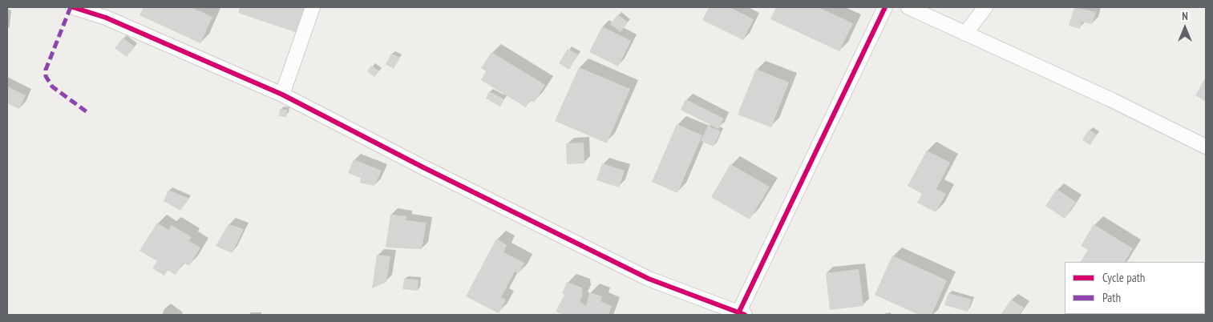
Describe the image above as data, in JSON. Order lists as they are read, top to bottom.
{
  "legend": ["Cycle path", "Path"],
  "north": "top"
}
